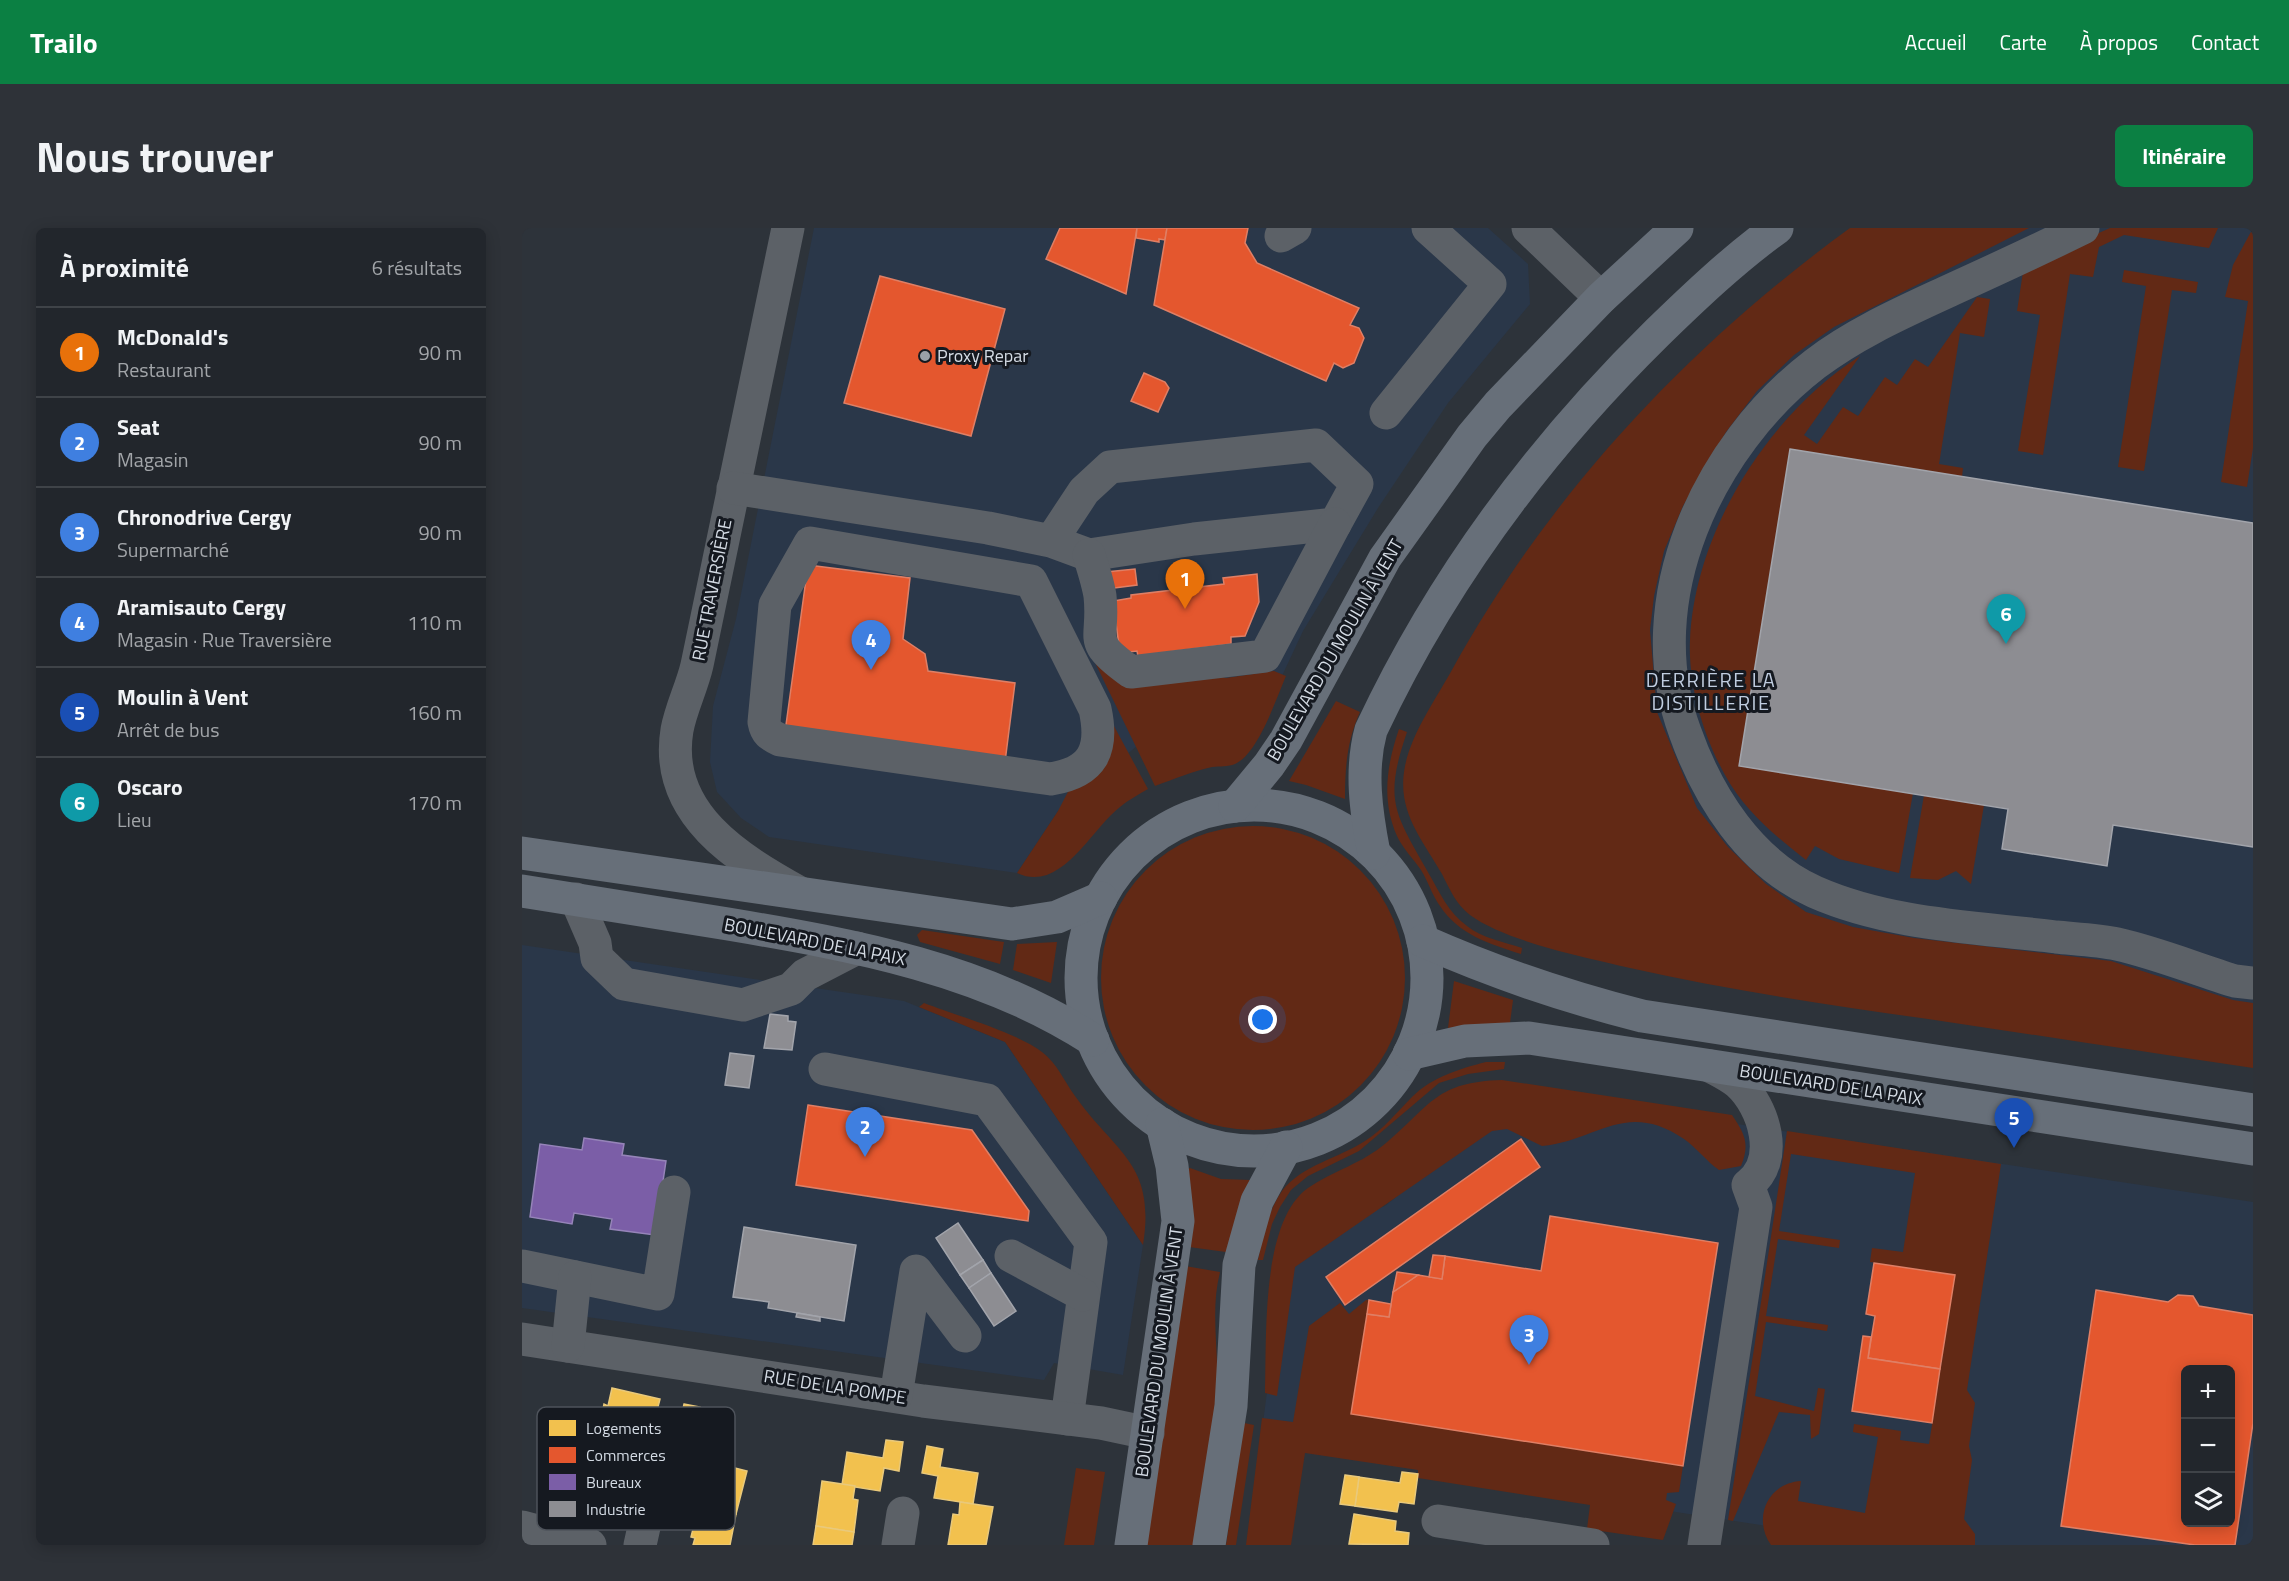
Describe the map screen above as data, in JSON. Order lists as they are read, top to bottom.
{
  "streets": {
    "main road": ["BOULEVARD DU MOULIN À VENT", "BOULEVARD DE LA PAIX"],
    "street": ["RUE TRAVERSIÈRE", "RUE DE LA POMPE"]
  },
  "crossings": [
    ["BOULEVARD DU MOULIN À VENT", "RUE DE LA POMPE"]
  ],
  "districts": ["DERRIÈRE LA DISTILLERIE"],
  "places": ["Proxy Repar"],
  "legend": [
    "Logements",
    "Commerces",
    "Bureaux",
    "Industrie"
  ],
  "page": {
    "header": "Trailo",
    "nav": [
      "Accueil",
      "Carte",
      "À propos",
      "Contact"
    ],
    "title": "Nous trouver",
    "buttons": "Itinéraire",
    "heading": ["À proximité", "6 résultats"],
    "list": [
      {
        "mark": "1",
        "name": "McDonald's",
        "note": "Restaurant",
        "value": "90 m"
      },
      {
        "mark": "2",
        "name": "Seat",
        "note": "Magasin",
        "value": "90 m"
      },
      {
        "mark": "3",
        "name": "Chronodrive Cergy",
        "note": "Supermarché",
        "value": "90 m"
      },
      {
        "mark": "4",
        "name": "Aramisauto Cergy",
        "note": "Magasin · Rue Traversière",
        "value": "110 m"
      },
      {
        "mark": "5",
        "name": "Moulin à Vent",
        "note": "Arrêt de bus",
        "value": "160 m"
      },
      {
        "mark": "6",
        "name": "Oscaro",
        "note": "Lieu",
        "value": "170 m"
      }
    ],
    "pins": [
      "1",
      "6",
      "4",
      "5",
      "2",
      "3"
    ],
    "map_buttons": ["+", "−"]
  }
}
